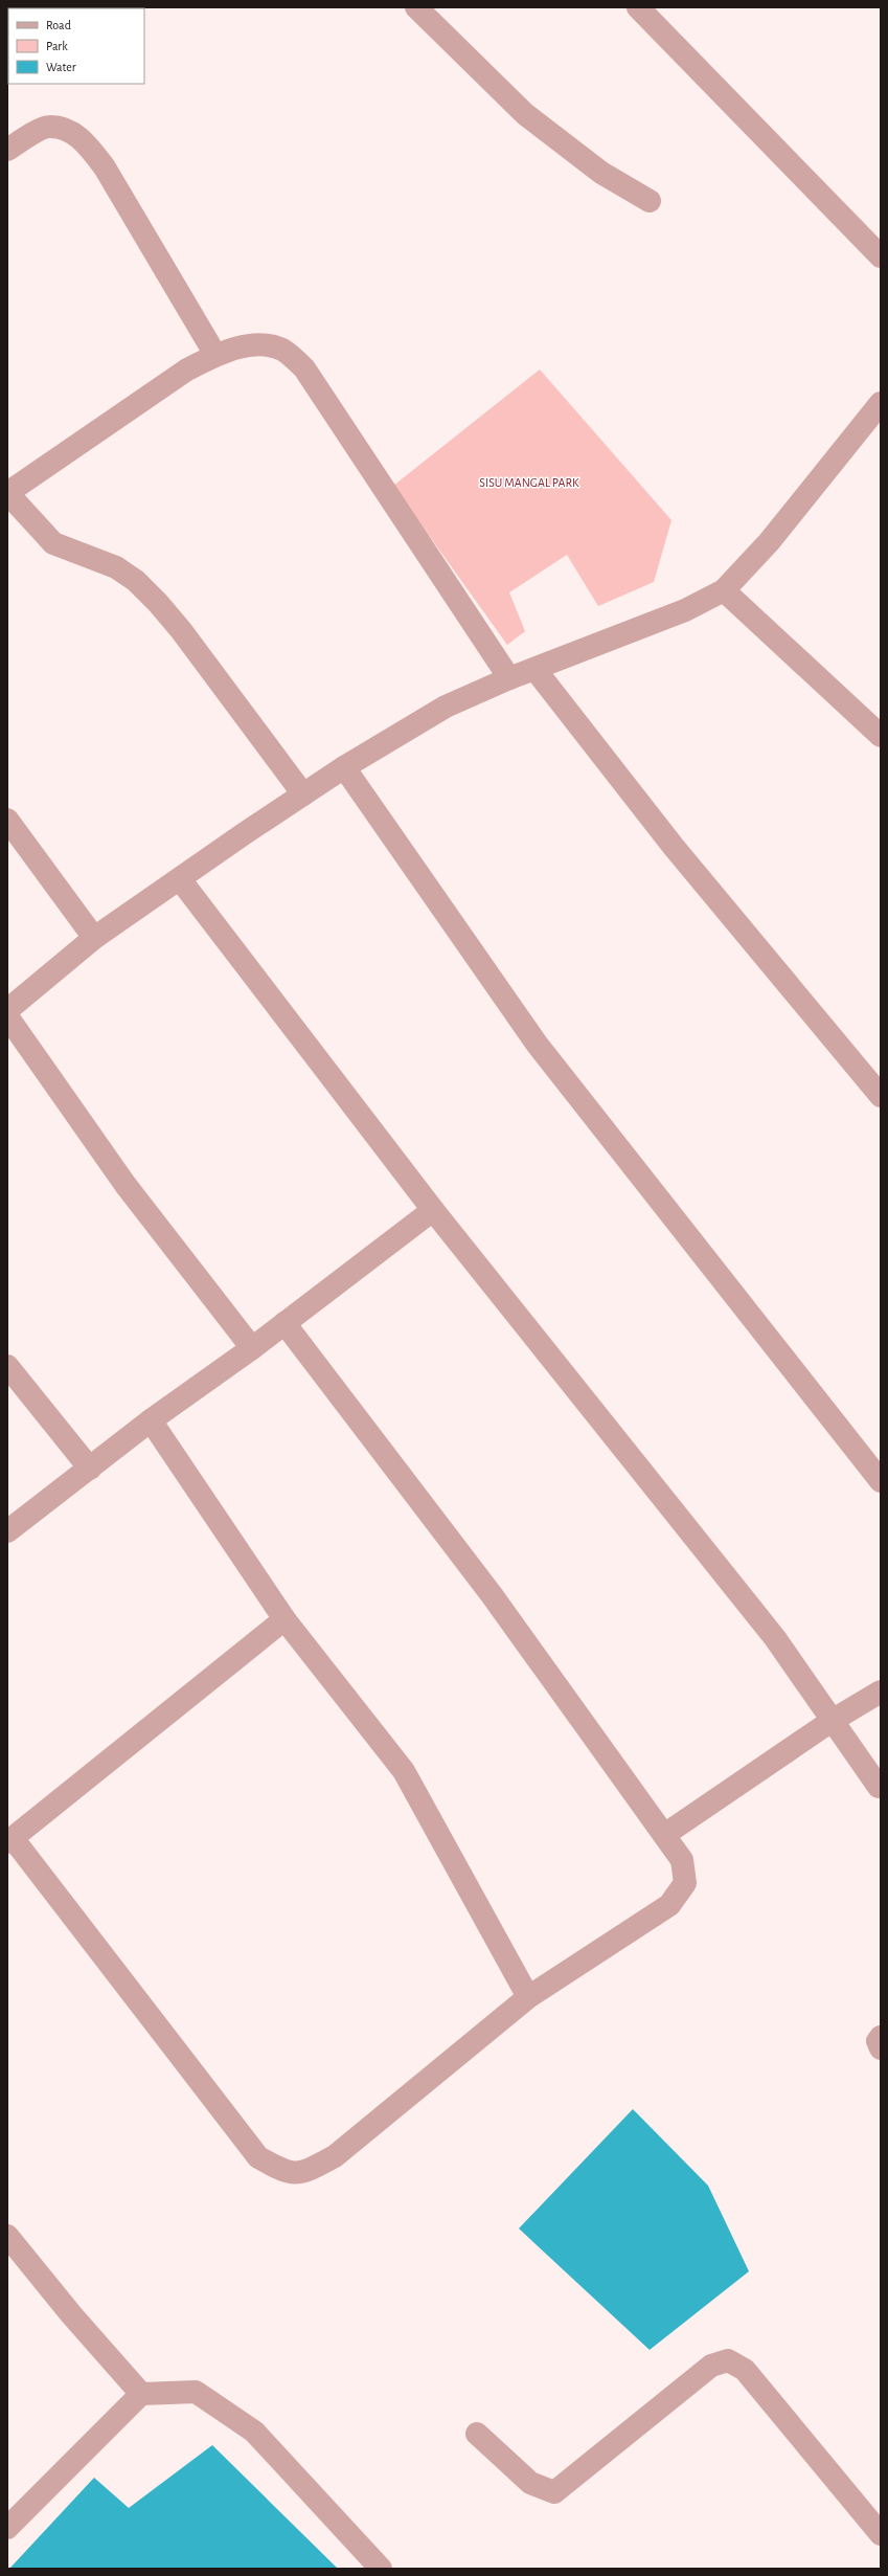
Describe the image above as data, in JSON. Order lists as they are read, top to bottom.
{
  "parks": ["SISU MANGAL PARK"],
  "legend": ["Road", "Park", "Water"]
}
